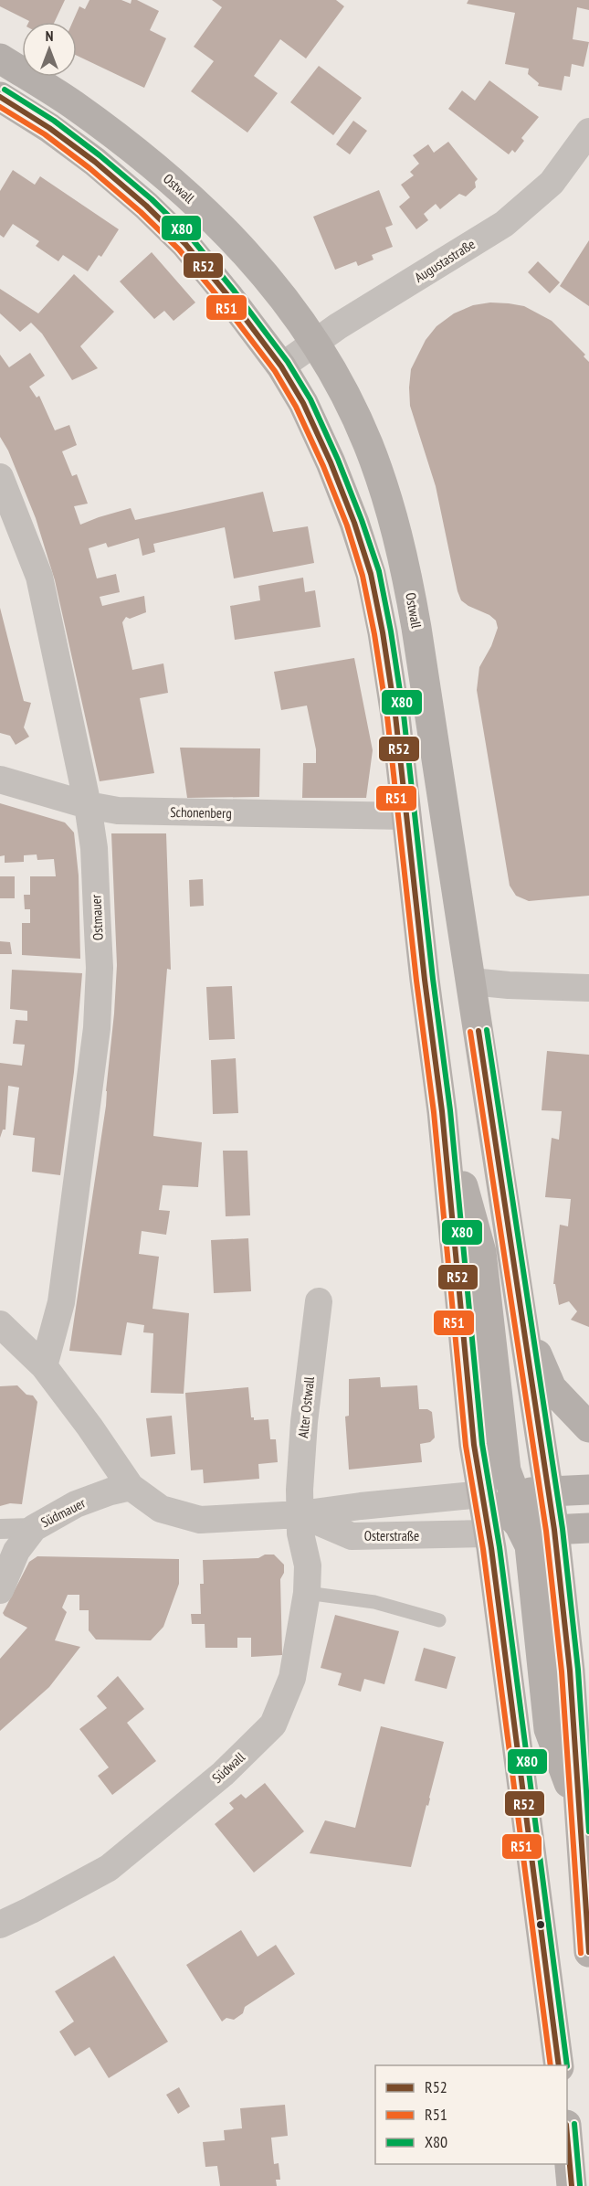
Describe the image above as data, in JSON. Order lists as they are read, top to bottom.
{
  "streets": {
    "main road": ["Ostwall"],
    "street": [
      "Augustastraße",
      "Schonenberg",
      "Ostmauer",
      "Alter Ostwall",
      "Südmauer",
      "Osterstraße",
      "Südwall"
    ]
  },
  "crossings": [
    ["Ostwall", "Augustastraße"],
    ["Schonenberg", "Ostmauer"],
    ["Alter Ostwall", "Osterstraße"],
    ["Alter Ostwall", "Südwall"],
    ["Südmauer", "Osterstraße"],
    ["Osterstraße", "Südwall"]
  ],
  "lines": ["transit line X80", "transit line R52", "transit line R51"],
  "legend": ["R52", "R51", "X80"],
  "north": "top"
}
